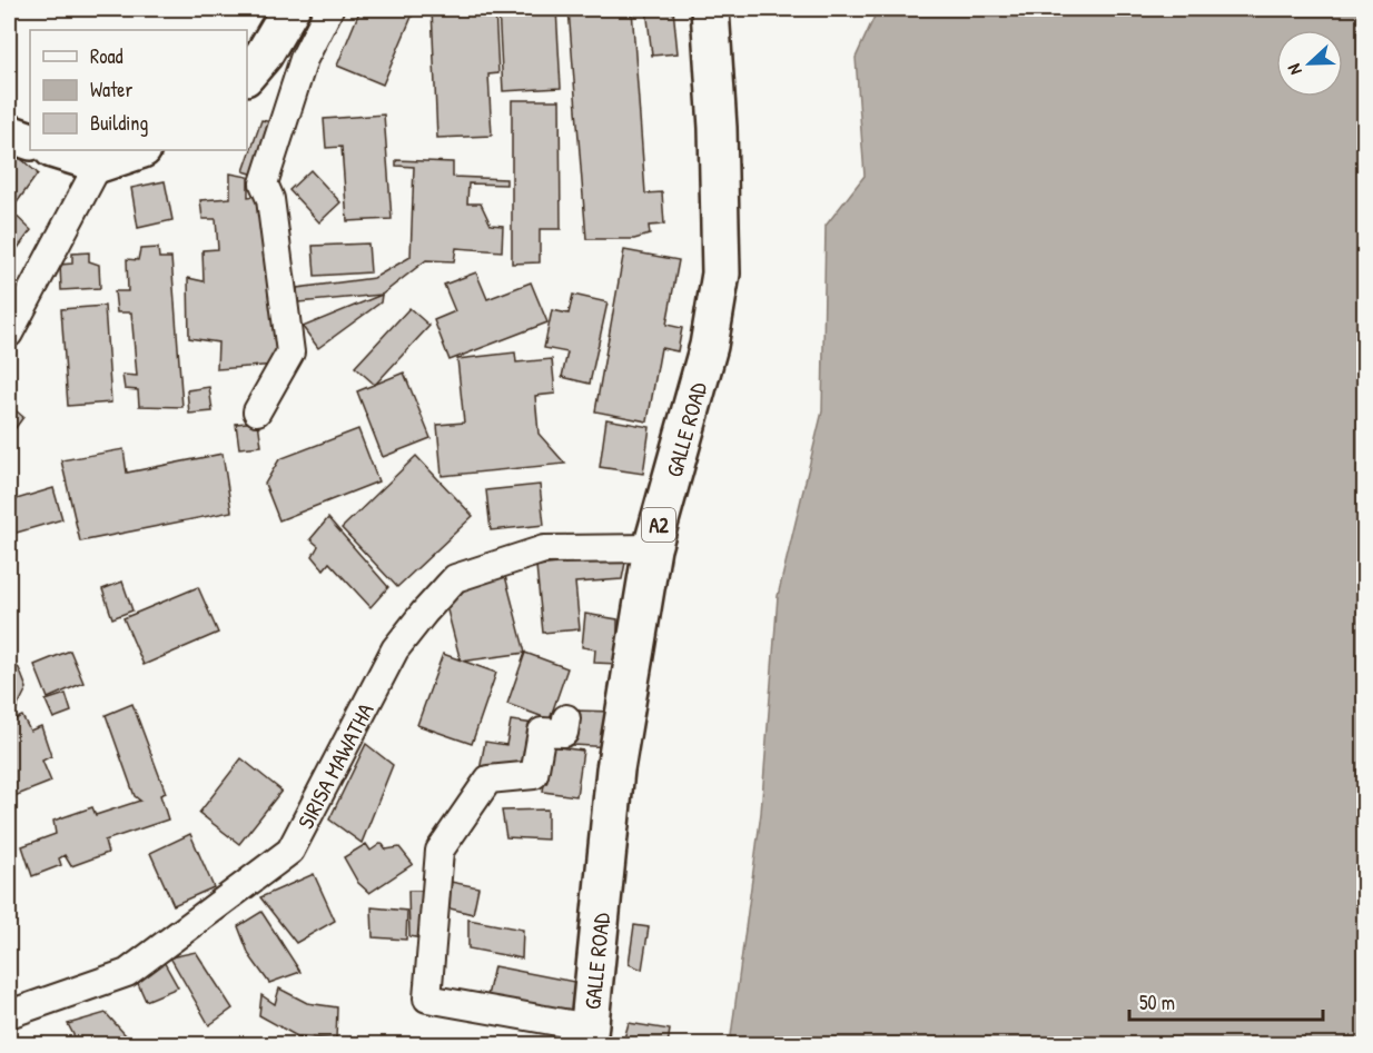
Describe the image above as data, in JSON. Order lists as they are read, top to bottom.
{
  "streets": {
    "main road": ["GALLE ROAD", "A2"],
    "street": ["SIRISA MAWATHA"]
  },
  "crossings": [
    ["GALLE ROAD", "SIRISA MAWATHA"]
  ],
  "legend": ["Road", "Water", "Building"],
  "scale_bar": "50 m",
  "north": "left"
}
